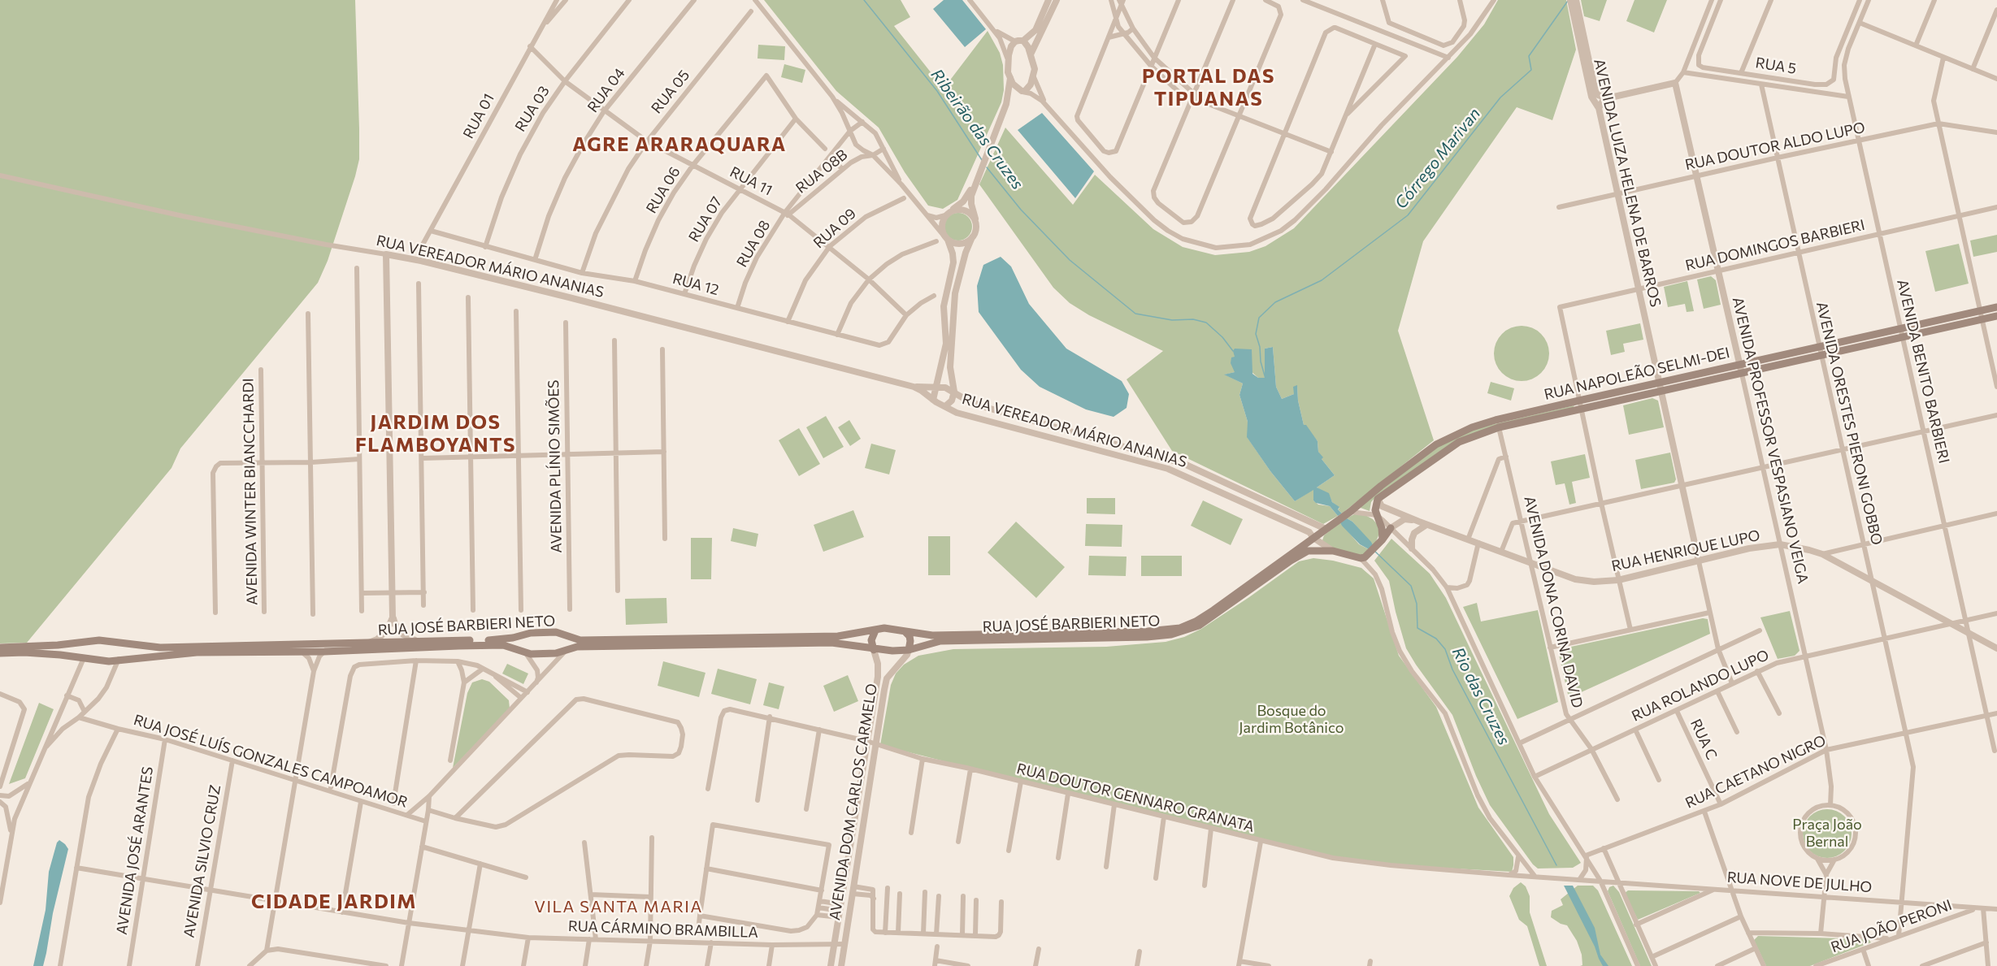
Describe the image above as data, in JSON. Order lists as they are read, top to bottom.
{
  "streets": {
    "main road": ["RUA NAPOLEÃO SELMI-DEI", "RUA JOSÉ BARBIERI NETO"],
    "street": [
      "RUA 5",
      "RUA 04",
      "RUA 05",
      "RUA 03",
      "RUA 01",
      "RUA DOUTOR ALDO LUPO",
      "RUA 08B",
      "RUA 11",
      "AVENIDA LUIZA HELENA DE BARROS",
      "RUA 06",
      "RUA 07",
      "RUA 09",
      "RUA 08",
      "RUA DOMINGOS BARBIERI",
      "RUA VEREADOR MÁRIO ANANIAS",
      "RUA 12",
      "AVENIDA BENITO BARBIERI",
      "AVENIDA ORESTES PIERONI GOBBO",
      "AVENIDA PROFESSOR VESPASIANO VEIGA",
      "AVENIDA PLÍNIO SIMÕES",
      "AVENIDA WINTER BIANCCHARDI",
      "RUA HENRIQUE LUPO",
      "AVENIDA DONA CORINA DAVID",
      "RUA ROLANDO LUPO",
      "RUA C",
      "RUA JOSÉ LUÍS GONZALES CAMPOAMOR",
      "RUA CAETANO NIGRO",
      "RUA DOUTOR GENNARO GRANATA",
      "AVENIDA DOM CARLOS CARMELO",
      "AVENIDA JOSÉ ARANTES",
      "AVENIDA SILVIO CRUZ",
      "RUA NOVE DE JULHO",
      "RUA JOÃO PERONI",
      "RUA CÁRMINO BRAMBILLA"
    ]
  },
  "crossings": [
    ["RUA 04", "RUA 11"],
    ["RUA 04", "RUA 12"],
    ["RUA 05", "RUA 11"],
    ["RUA 05", "RUA 12"],
    ["RUA 03", "RUA 11"],
    ["RUA 03", "RUA 12"],
    ["RUA 01", "RUA 11"],
    ["RUA 01", "RUA 12"],
    ["RUA DOUTOR ALDO LUPO", "AVENIDA LUIZA HELENA DE BARROS"],
    ["RUA DOUTOR ALDO LUPO", "AVENIDA BENITO BARBIERI"],
    ["RUA DOUTOR ALDO LUPO", "AVENIDA ORESTES PIERONI GOBBO"],
    ["RUA DOUTOR ALDO LUPO", "AVENIDA PROFESSOR VESPASIANO VEIGA"],
    ["RUA 08B", "RUA 11"],
    ["RUA 08B", "RUA 08"],
    ["RUA 11", "RUA 06"],
    ["RUA 11", "RUA 07"],
    ["RUA 11", "RUA 09"],
    ["RUA 11", "RUA 08"],
    ["RUA 11", "RUA 12"],
    ["AVENIDA LUIZA HELENA DE BARROS", "RUA DOMINGOS BARBIERI"],
    ["AVENIDA LUIZA HELENA DE BARROS", "RUA NAPOLEÃO SELMI-DEI"],
    ["AVENIDA LUIZA HELENA DE BARROS", "RUA HENRIQUE LUPO"],
    ["AVENIDA LUIZA HELENA DE BARROS", "RUA ROLANDO LUPO"],
    ["RUA 06", "RUA 07"],
    ["RUA 06", "RUA 12"],
    ["RUA 07", "RUA 12"],
    ["RUA 09", "RUA 12"],
    ["RUA 08", "RUA 12"],
    ["RUA DOMINGOS BARBIERI", "AVENIDA BENITO BARBIERI"],
    ["RUA DOMINGOS BARBIERI", "RUA NAPOLEÃO SELMI-DEI"],
    ["RUA DOMINGOS BARBIERI", "AVENIDA ORESTES PIERONI GOBBO"],
    ["RUA DOMINGOS BARBIERI", "AVENIDA PROFESSOR VESPASIANO VEIGA"],
    ["RUA VEREADOR MÁRIO ANANIAS", "RUA NAPOLEÃO SELMI-DEI"],
    ["RUA VEREADOR MÁRIO ANANIAS", "RUA JOSÉ BARBIERI NETO"],
    ["AVENIDA BENITO BARBIERI", "RUA NAPOLEÃO SELMI-DEI"],
    ["AVENIDA BENITO BARBIERI", "RUA HENRIQUE LUPO"],
    ["AVENIDA BENITO BARBIERI", "RUA ROLANDO LUPO"],
    ["AVENIDA BENITO BARBIERI", "RUA CAETANO NIGRO"],
    ["RUA NAPOLEÃO SELMI-DEI", "AVENIDA ORESTES PIERONI GOBBO"],
    ["RUA NAPOLEÃO SELMI-DEI", "AVENIDA PROFESSOR VESPASIANO VEIGA"],
    ["RUA NAPOLEÃO SELMI-DEI", "RUA HENRIQUE LUPO"],
    ["RUA NAPOLEÃO SELMI-DEI", "AVENIDA DONA CORINA DAVID"],
    ["RUA NAPOLEÃO SELMI-DEI", "RUA JOSÉ BARBIERI NETO"],
    ["AVENIDA ORESTES PIERONI GOBBO", "RUA HENRIQUE LUPO"],
    ["AVENIDA ORESTES PIERONI GOBBO", "RUA ROLANDO LUPO"],
    ["AVENIDA ORESTES PIERONI GOBBO", "RUA CAETANO NIGRO"],
    ["AVENIDA ORESTES PIERONI GOBBO", "RUA NOVE DE JULHO"],
    ["AVENIDA ORESTES PIERONI GOBBO", "RUA JOÃO PERONI"],
    ["AVENIDA PROFESSOR VESPASIANO VEIGA", "RUA HENRIQUE LUPO"],
    ["AVENIDA PROFESSOR VESPASIANO VEIGA", "RUA ROLANDO LUPO"],
    ["AVENIDA PROFESSOR VESPASIANO VEIGA", "RUA CAETANO NIGRO"],
    ["RUA HENRIQUE LUPO", "AVENIDA DONA CORINA DAVID"],
    ["RUA HENRIQUE LUPO", "RUA ROLANDO LUPO"],
    ["AVENIDA DONA CORINA DAVID", "RUA ROLANDO LUPO"],
    ["RUA JOSÉ BARBIERI NETO", "AVENIDA DOM CARLOS CARMELO"],
    ["RUA ROLANDO LUPO", "RUA C"],
    ["RUA C", "RUA CAETANO NIGRO"],
    ["RUA JOSÉ LUÍS GONZALES CAMPOAMOR", "AVENIDA JOSÉ ARANTES"],
    ["RUA JOSÉ LUÍS GONZALES CAMPOAMOR", "AVENIDA SILVIO CRUZ"],
    ["RUA DOUTOR GENNARO GRANATA", "AVENIDA DOM CARLOS CARMELO"],
    ["AVENIDA DOM CARLOS CARMELO", "RUA CÁRMINO BRAMBILLA"],
    ["AVENIDA JOSÉ ARANTES", "RUA CÁRMINO BRAMBILLA"],
    ["AVENIDA SILVIO CRUZ", "RUA CÁRMINO BRAMBILLA"],
    ["RUA NOVE DE JULHO", "RUA JOÃO PERONI"]
  ],
  "districts": [
    "PORTAL DAS TIPUANAS",
    "AGRE ARARAQUARA",
    "JARDIM DOS FLAMBOYANTS",
    "CIDADE JARDIM",
    "VILA SANTA MARIA"
  ],
  "water": ["Ribeirão das Cruzes", "Córrego Marivan", "Rio das Cruzes"],
  "parks": ["Bosque do Jardim Botânico", "Praça João Bernal"]
}
